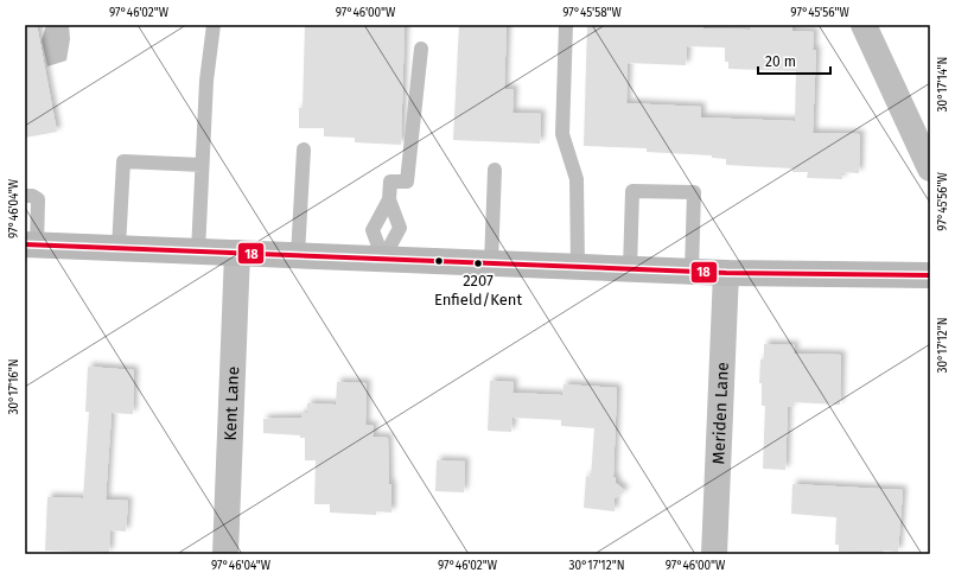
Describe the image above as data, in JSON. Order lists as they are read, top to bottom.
{
  "streets": {
    "street": ["Kent Lane", "Meriden Lane"]
  },
  "places": ["2207 Enfield/Kent"],
  "lines": ["transit line 18"],
  "scale_bar": "20 m",
  "coordinates": [
    "97°46'02\"W",
    "97°46'00\"W",
    "97°45'58\"W",
    "97°45'56\"W",
    "30°17'14\"N",
    "97°46'04\"W",
    "30°17'12\"N",
    "30°17'16\"N"
  ]
}
